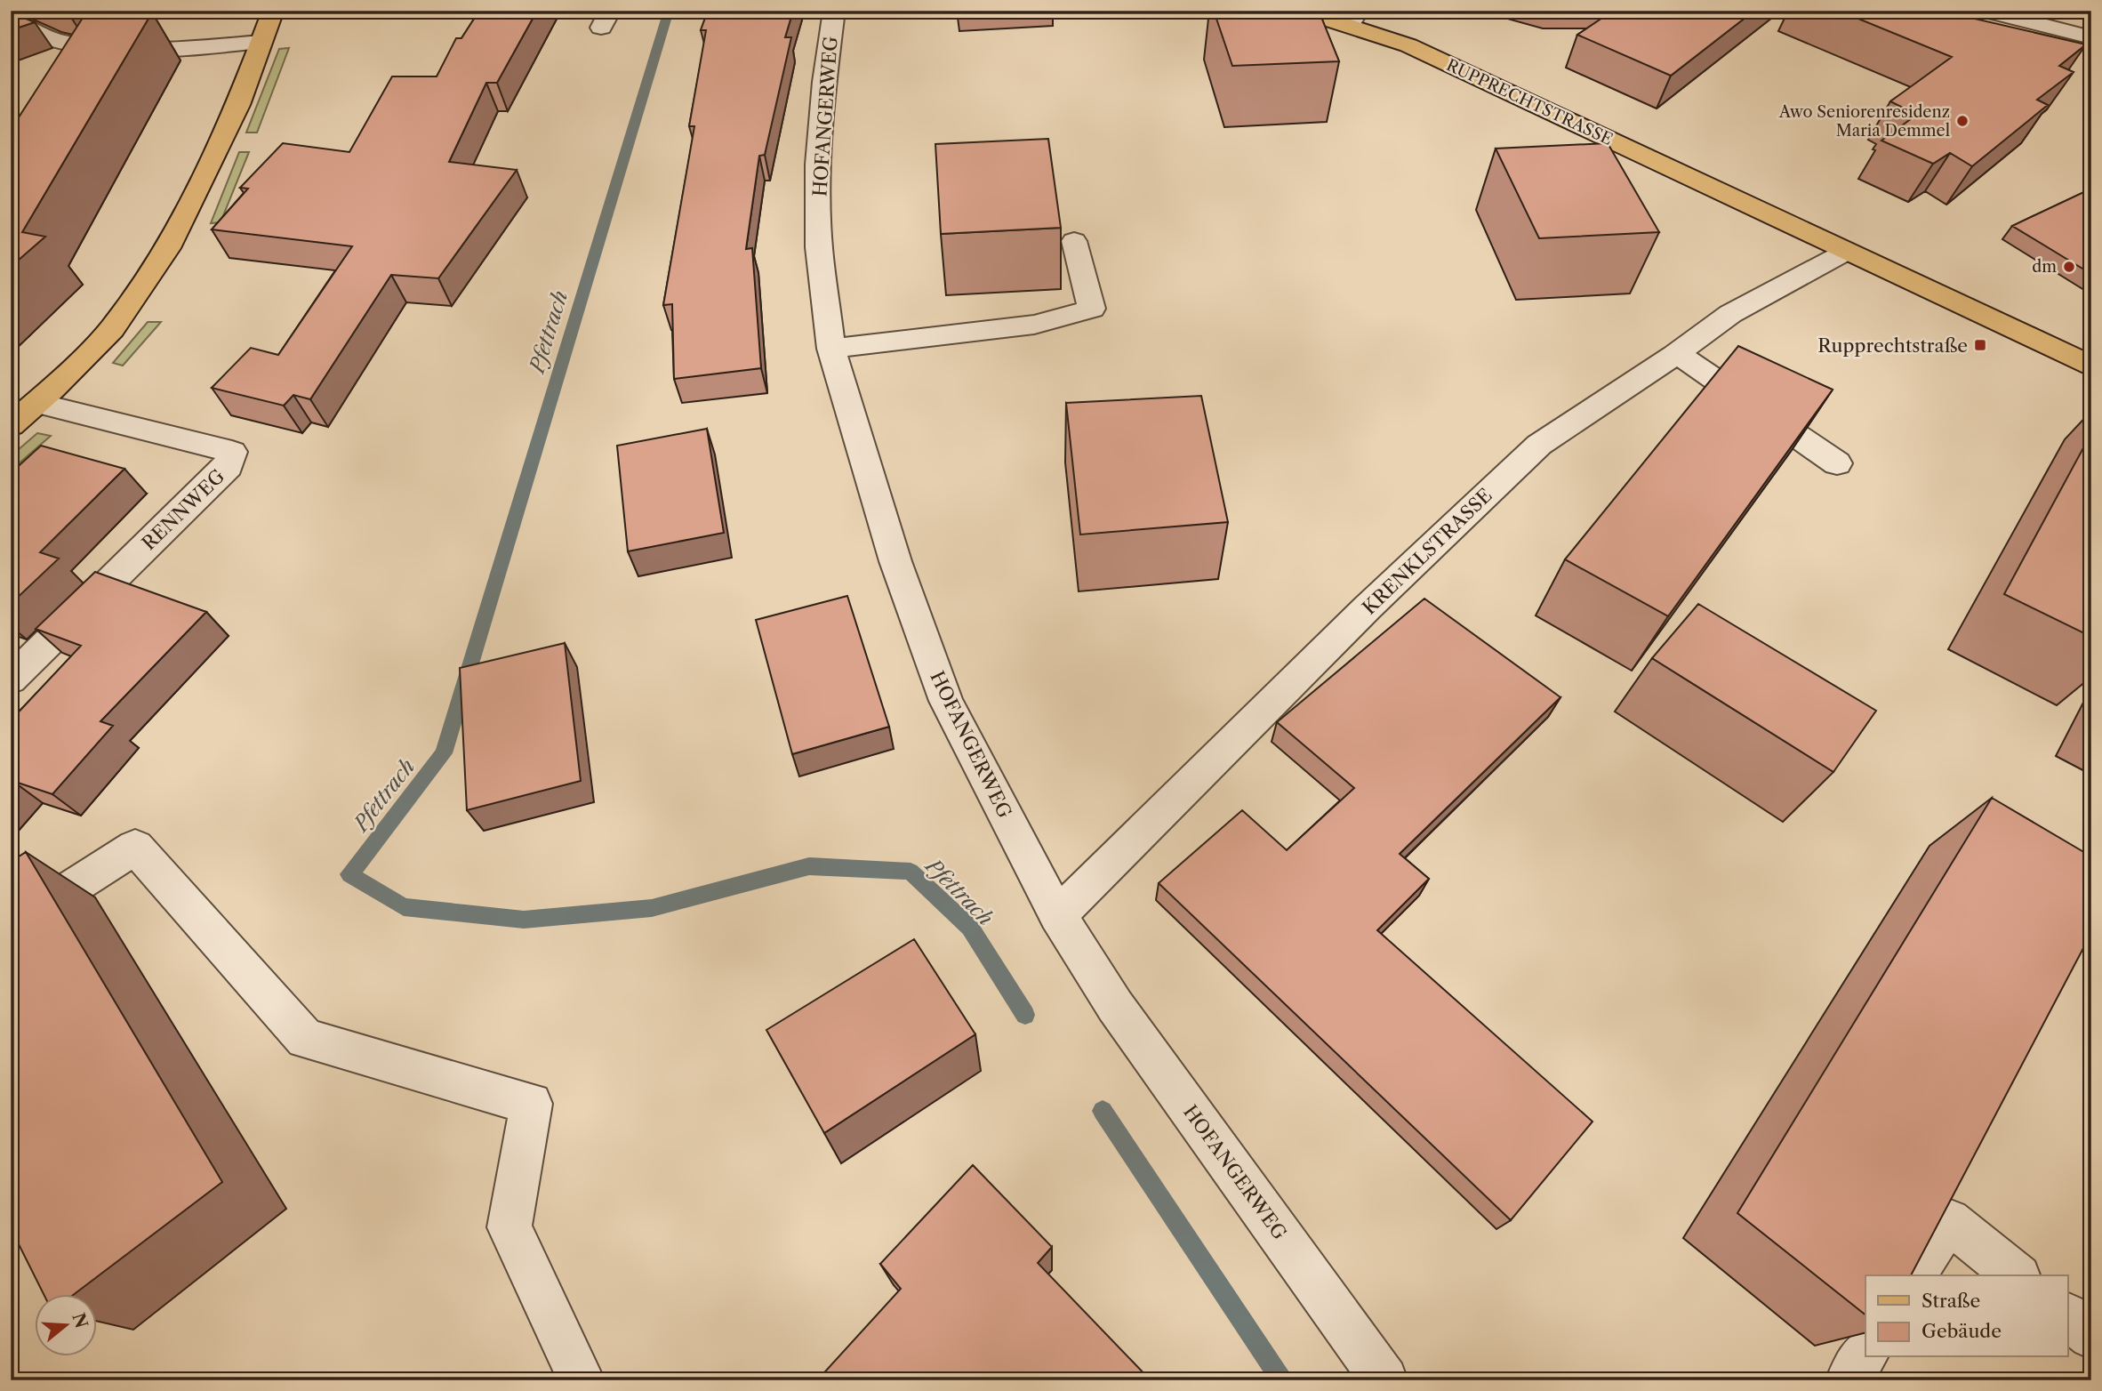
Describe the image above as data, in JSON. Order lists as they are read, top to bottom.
{
  "streets": {
    "main road": ["RUPPRECHTSTRASSE"],
    "street": ["HOFANGERWEG", "RENNWEG", "KRENKLSTRASSE"]
  },
  "crossings": [
    ["RUPPRECHTSTRASSE", "KRENKLSTRASSE"],
    ["HOFANGERWEG", "KRENKLSTRASSE"]
  ],
  "water": ["Pfettrach"],
  "places": {
    "other": ["Awo Seniorenresidenz Maria Demmel", "dm"],
    "transit": ["Rupprechtstraße"]
  },
  "legend": ["Straße", "Gebäude"],
  "north": "right"
}
